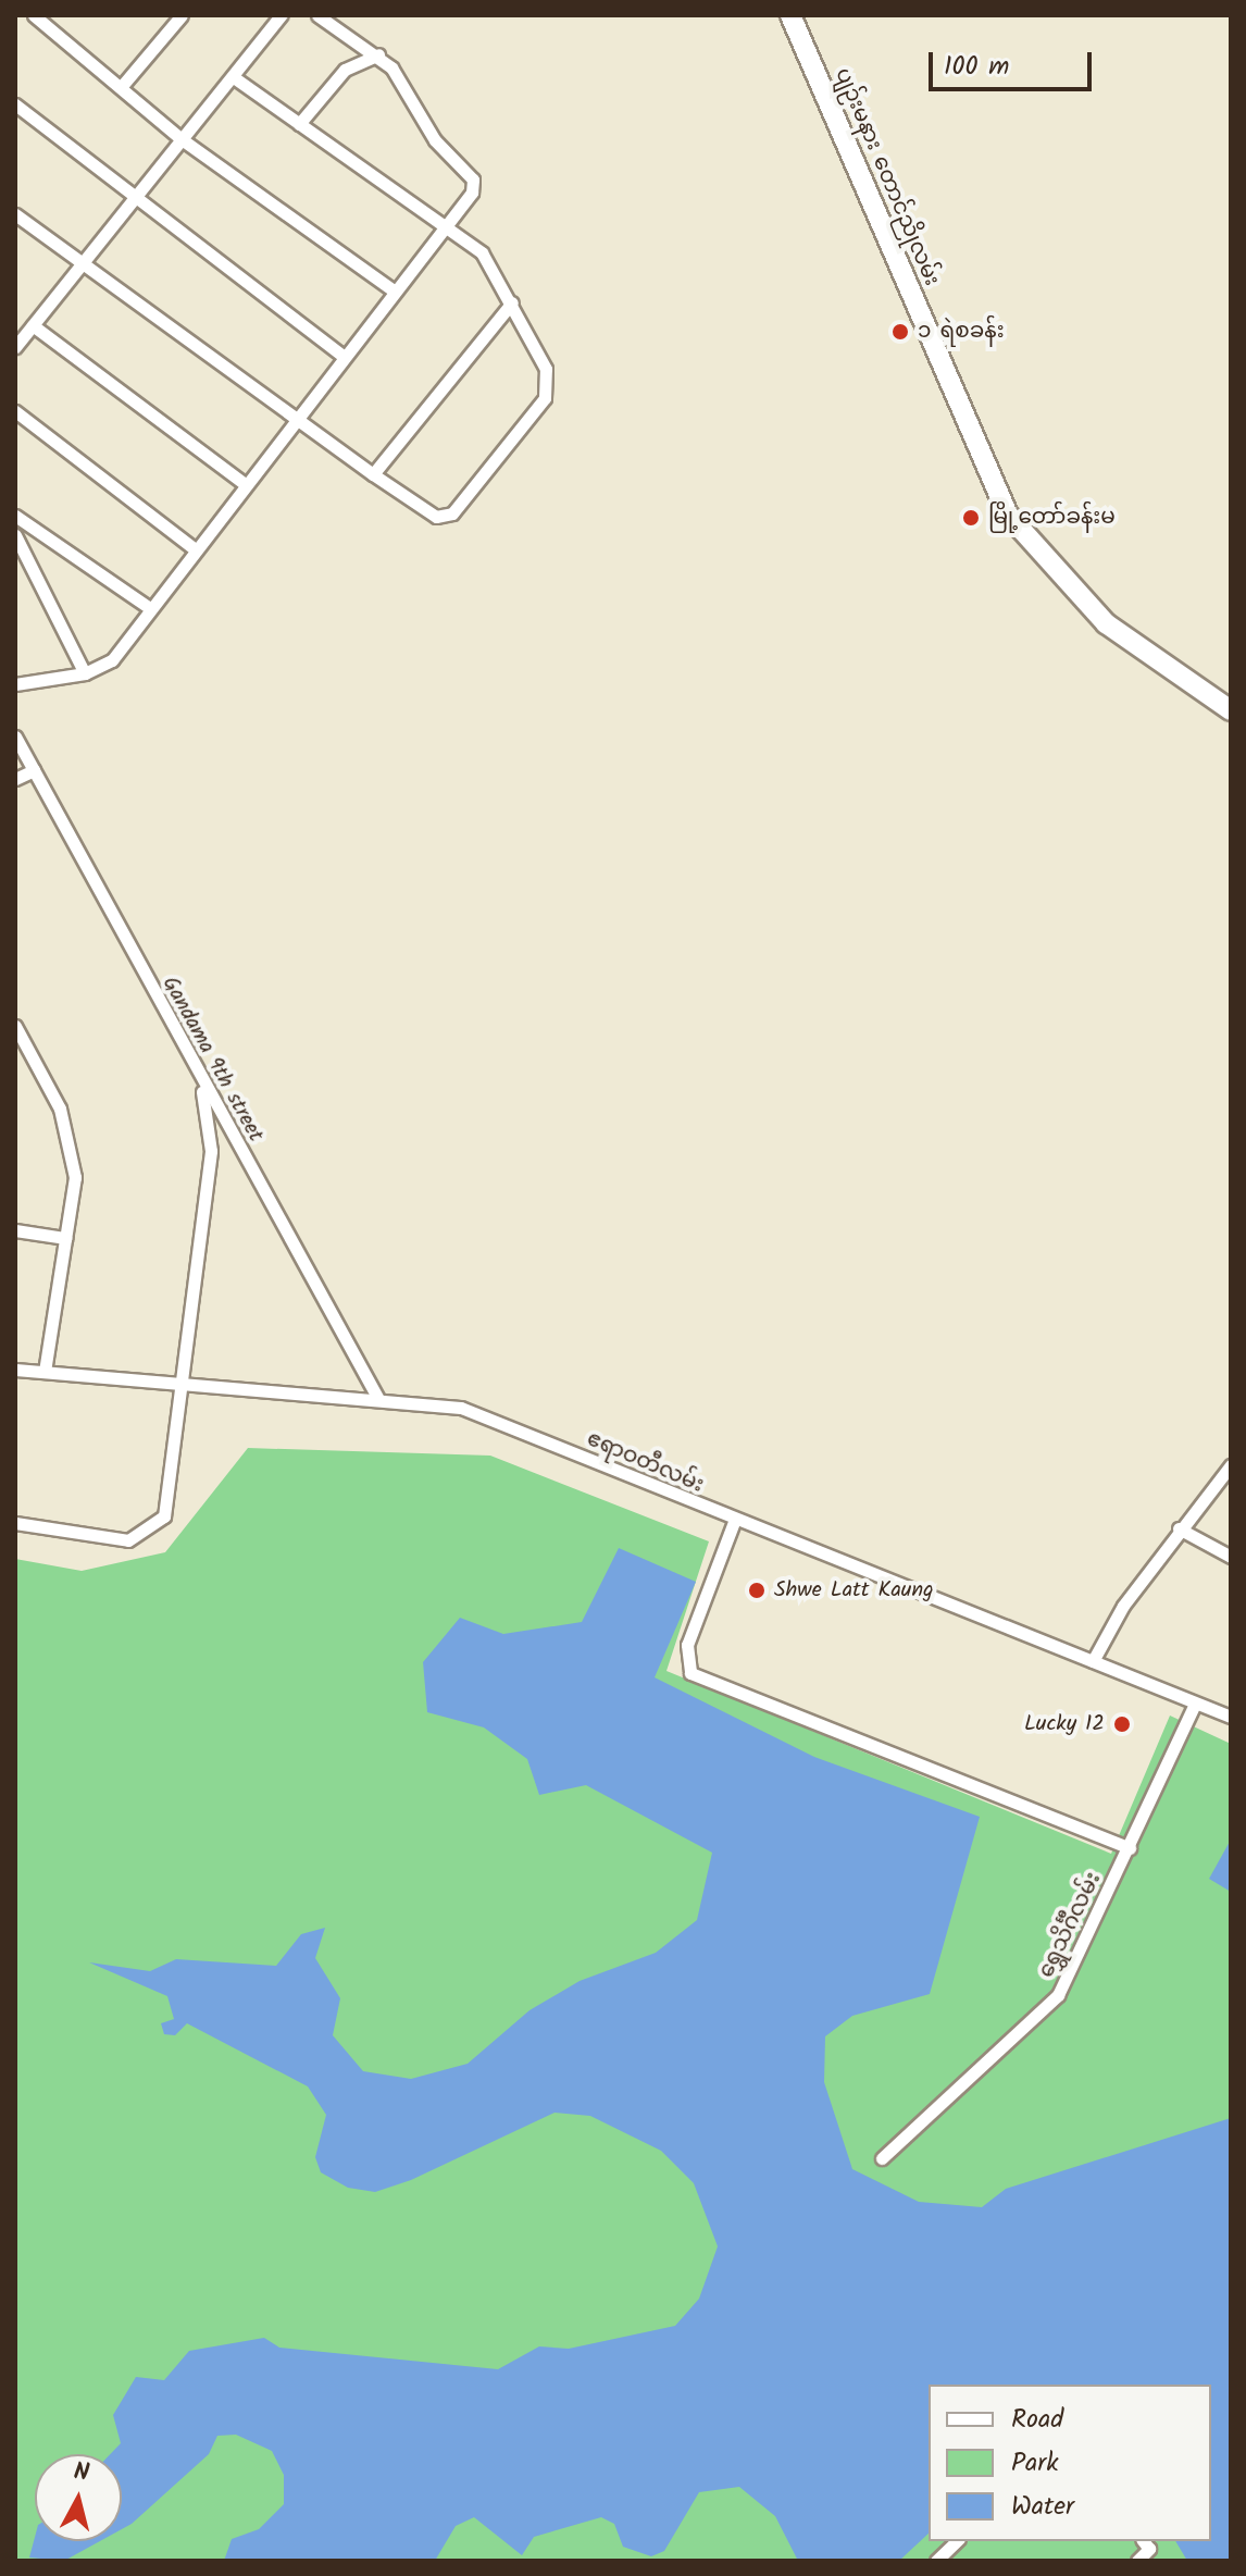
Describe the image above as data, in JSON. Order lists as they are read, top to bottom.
{
  "streets": {
    "main road": ["ပျဉ်းမနား တောင်ညိုလမ်း"],
    "street": ["Gandama 9th street", "ဧရာဝတီလမ်း", "ရွှေသိင်္ဂီလမ်း"]
  },
  "crossings": [
    ["Gandama 9th street", "ဧရာဝတီလမ်း"],
    ["ဧရာဝတီလမ်း", "ရွှေသိင်္ဂီလမ်း"]
  ],
  "places": [
    "၁ ရဲစခန်း",
    "မြို့တော်ခန်းမ",
    "Shwe Latt Kaung",
    "Lucky 12"
  ],
  "legend": ["Road", "Park", "Water"],
  "scale_bar": "100 m",
  "north": "top"
}
